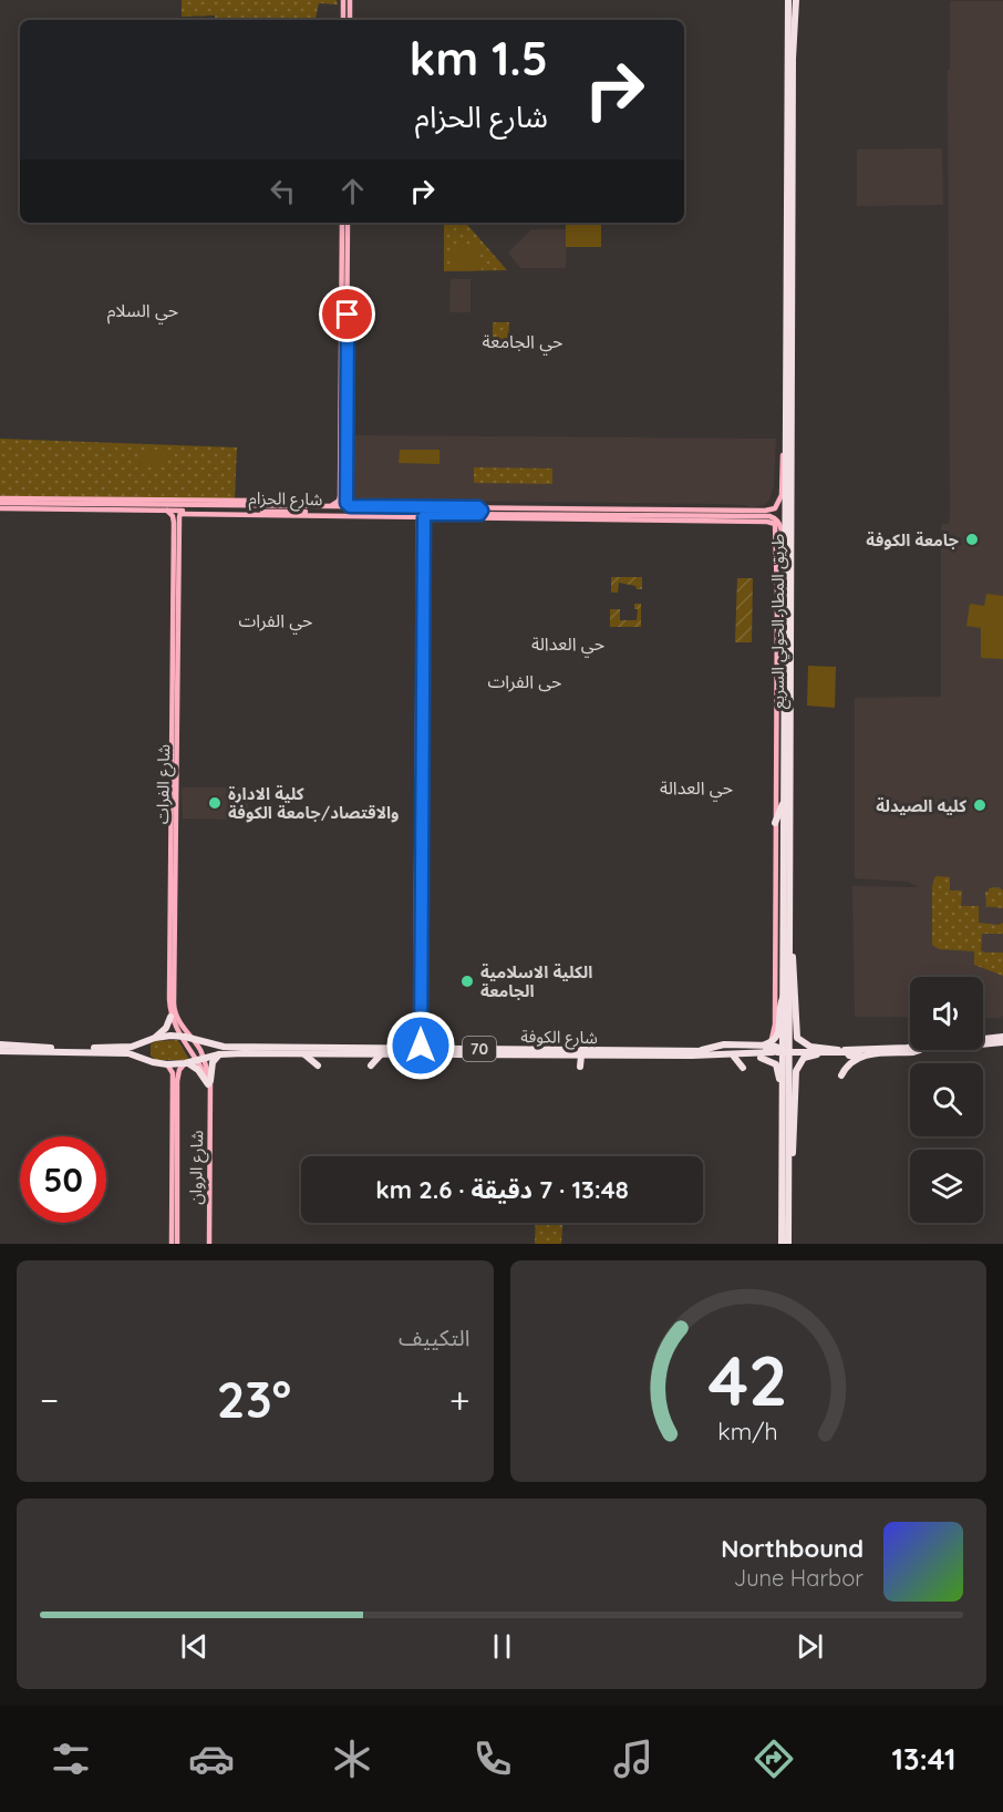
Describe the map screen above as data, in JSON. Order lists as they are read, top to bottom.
{
  "streets": {
    "highway": ["طريق المطار الحولي السريع", "شارع الكوفة", "70"],
    "main road": ["شارع الحزام", "شارع الفرات", "شارع الروان"]
  },
  "crossings": [
    ["شارع الحزام", "طريق المطار الحولي السريع"],
    ["شارع الفرات", "شارع الكوفة"],
    ["شارع الفرات", "70"],
    ["شارع الفرات", "شارع الروان"],
    ["شارع الكوفة", "70"],
    ["شارع الكوفة", "شارع الروان"],
    ["70", "شارع الروان"]
  ],
  "districts": [
    "حي السلام",
    "حي الجامعة",
    "حي الفرات",
    "حي العدالة",
    "حی الفرات",
    "حي العدالة"
  ],
  "places": [
    "جامعة الكوفة",
    "كلية الادارة والاقتصاد/جامعة الكوفة",
    "كليه الصيدلة",
    "الكلية الاسلامية الجامعة"
  ],
  "page": {
    "turn": ["1.5 km", "شارع الحزام"],
    "limit": "50",
    "trip": "13:48 · 7 دقيقة · 2.6 km",
    "tile": "التكييف",
    "heat": ["−", "23°", "+"],
    "song": ["Northbound", "June Harbor"],
    "tabs": "13:41",
    "gauge": ["42", "km/h"]
  }
}
